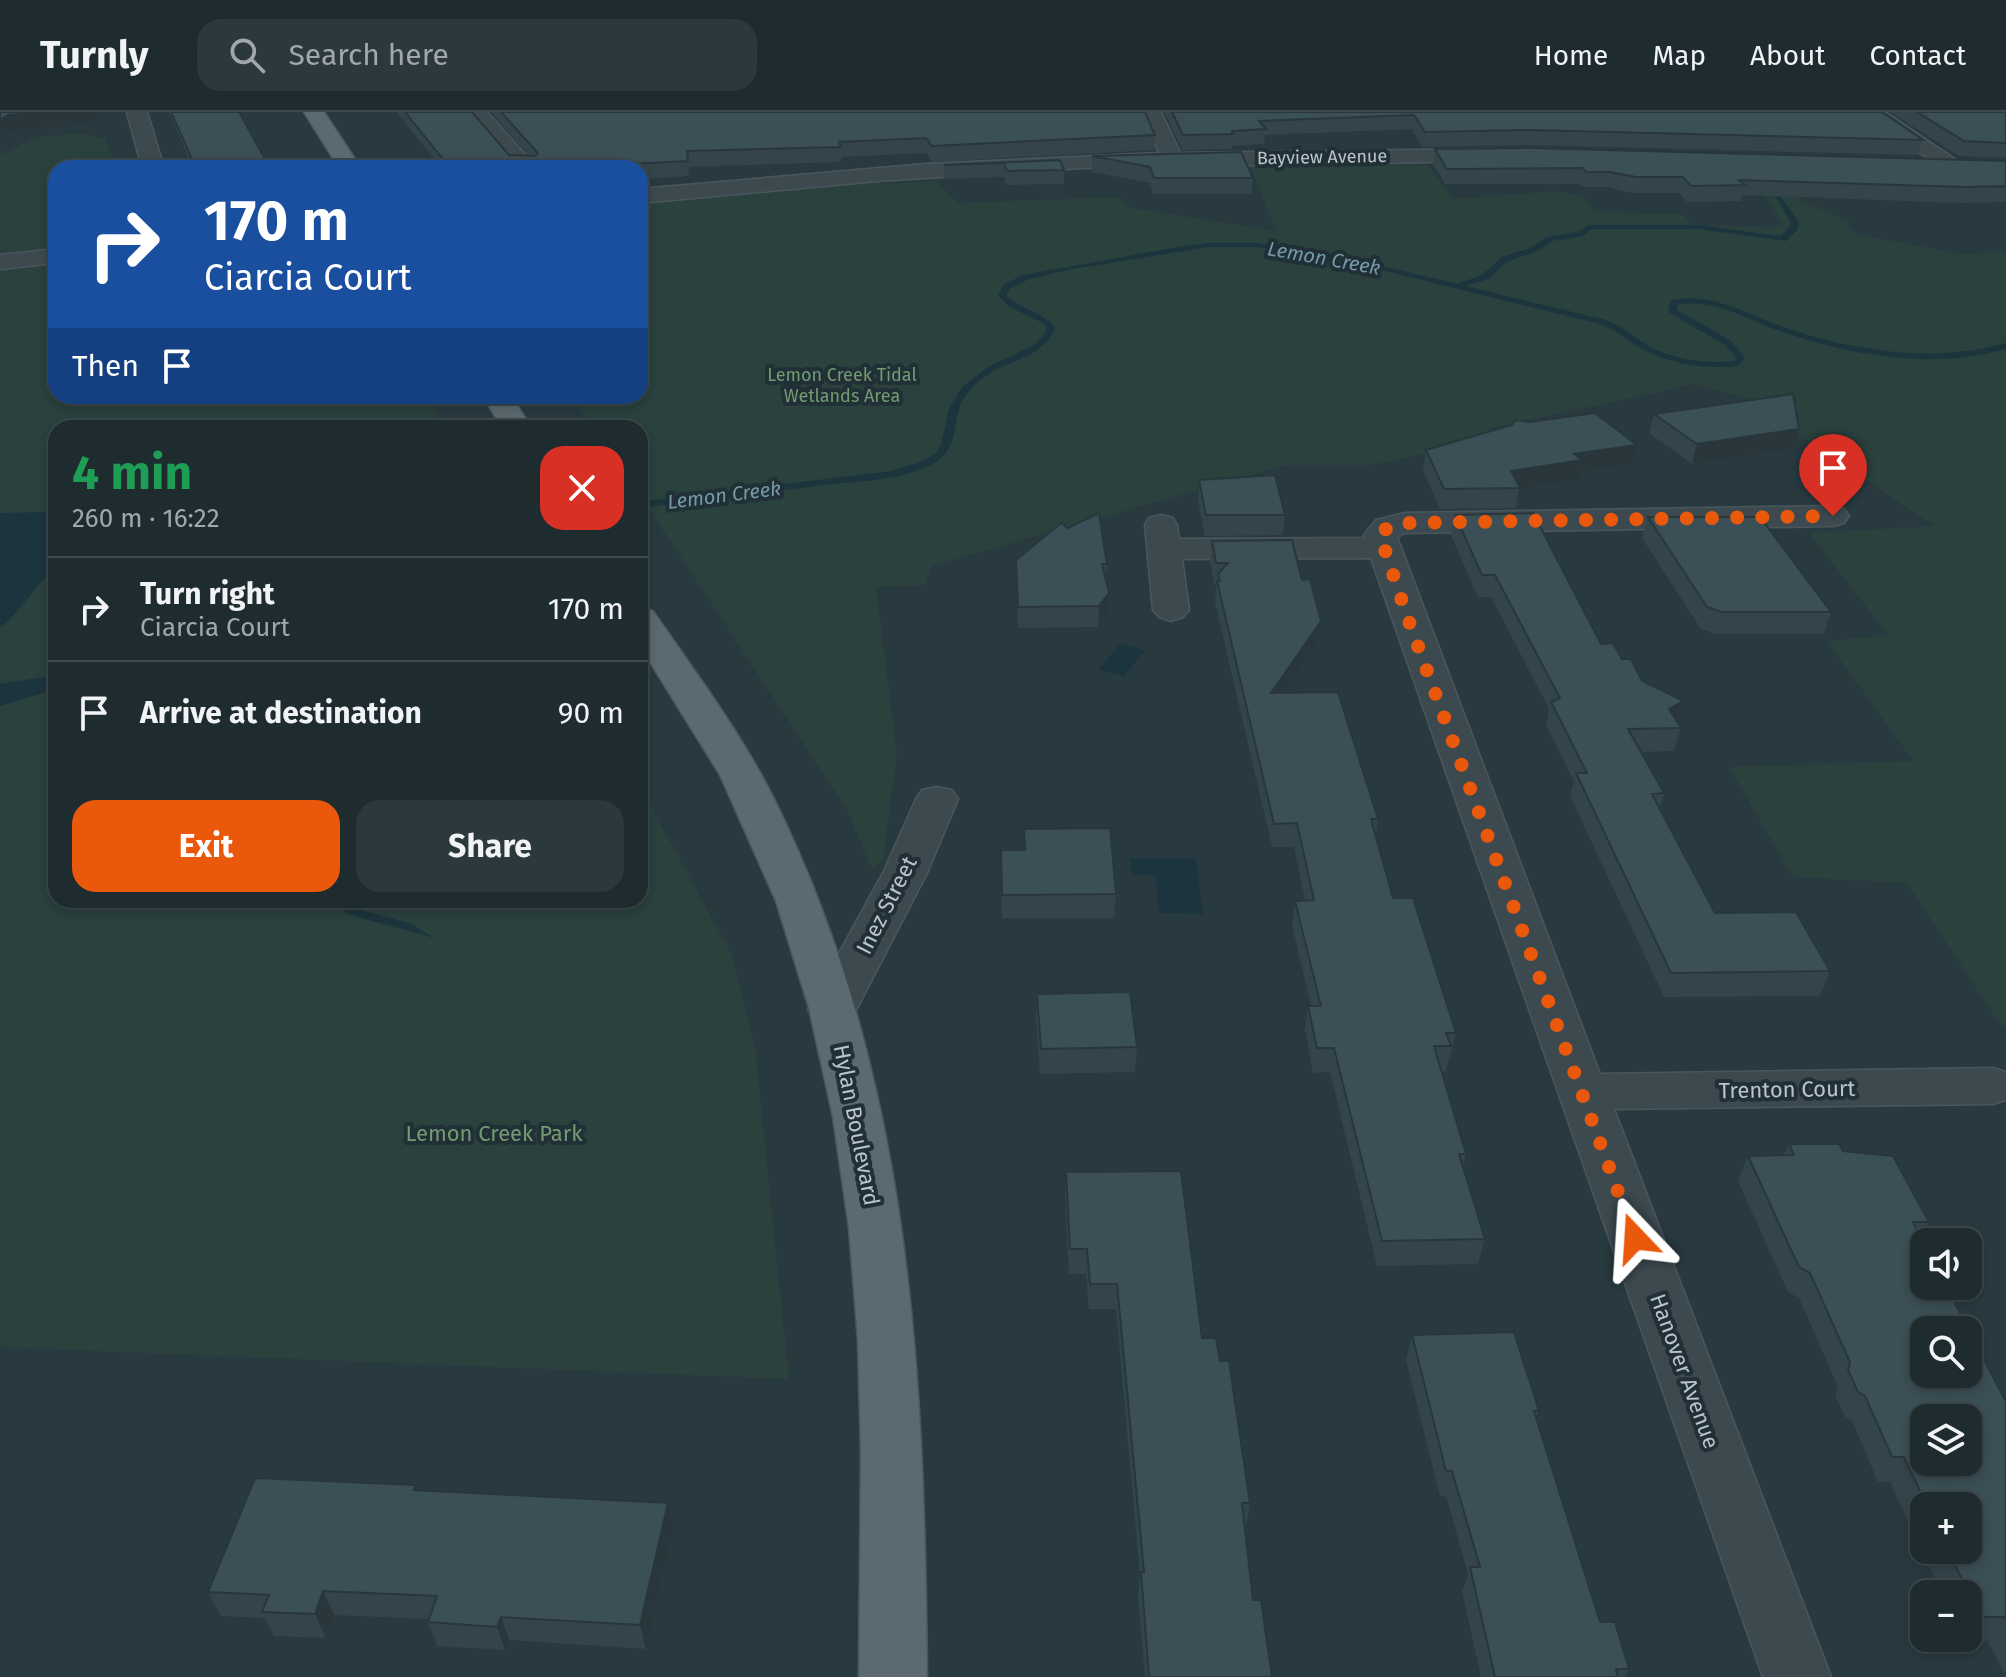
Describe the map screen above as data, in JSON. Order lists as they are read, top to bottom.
{
  "streets": {
    "main road": ["Hylan Boulevard"],
    "street": [
      "Bayview Avenue",
      "Inez Street",
      "Trenton Court",
      "Hanover Avenue"
    ]
  },
  "crossings": [
    ["Inez Street", "Hylan Boulevard"],
    ["Trenton Court", "Hanover Avenue"]
  ],
  "water": ["Lemon Creek"],
  "parks": ["Lemon Creek Tidal Wetlands Area", "Lemon Creek Park"],
  "page": {
    "header": "Turnly",
    "search": "Search here",
    "nav": [
      "Home",
      "Map",
      "About",
      "Contact"
    ],
    "turn": ["170 m", "Ciarcia Court"],
    "then": "Then",
    "heading": ["4 min", "260 m · 16:22"],
    "list": [
      {
        "name": "Turn right",
        "note": "Ciarcia Court",
        "value": "170 m"
      },
      {
        "name": "Arrive at destination",
        "value": "90 m"
      }
    ],
    "buttons": ["Exit", "Share"],
    "map_buttons": ["+", "−"]
  }
}
